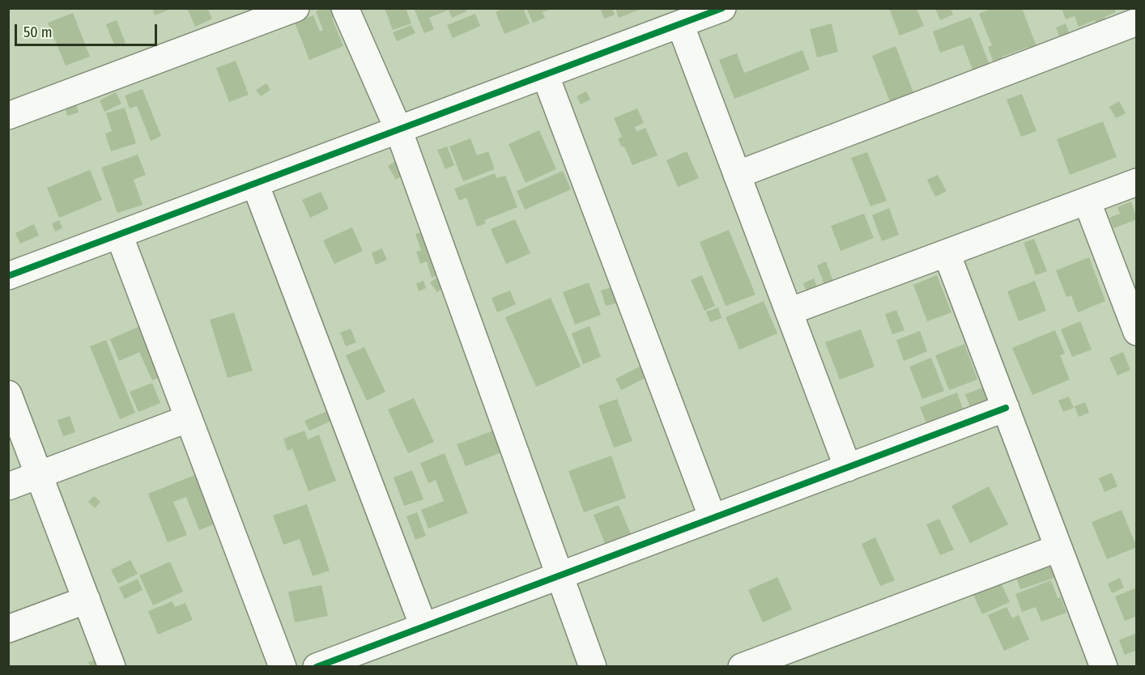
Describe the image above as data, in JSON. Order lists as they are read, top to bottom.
{
  "scale_bar": "50 m"
}
